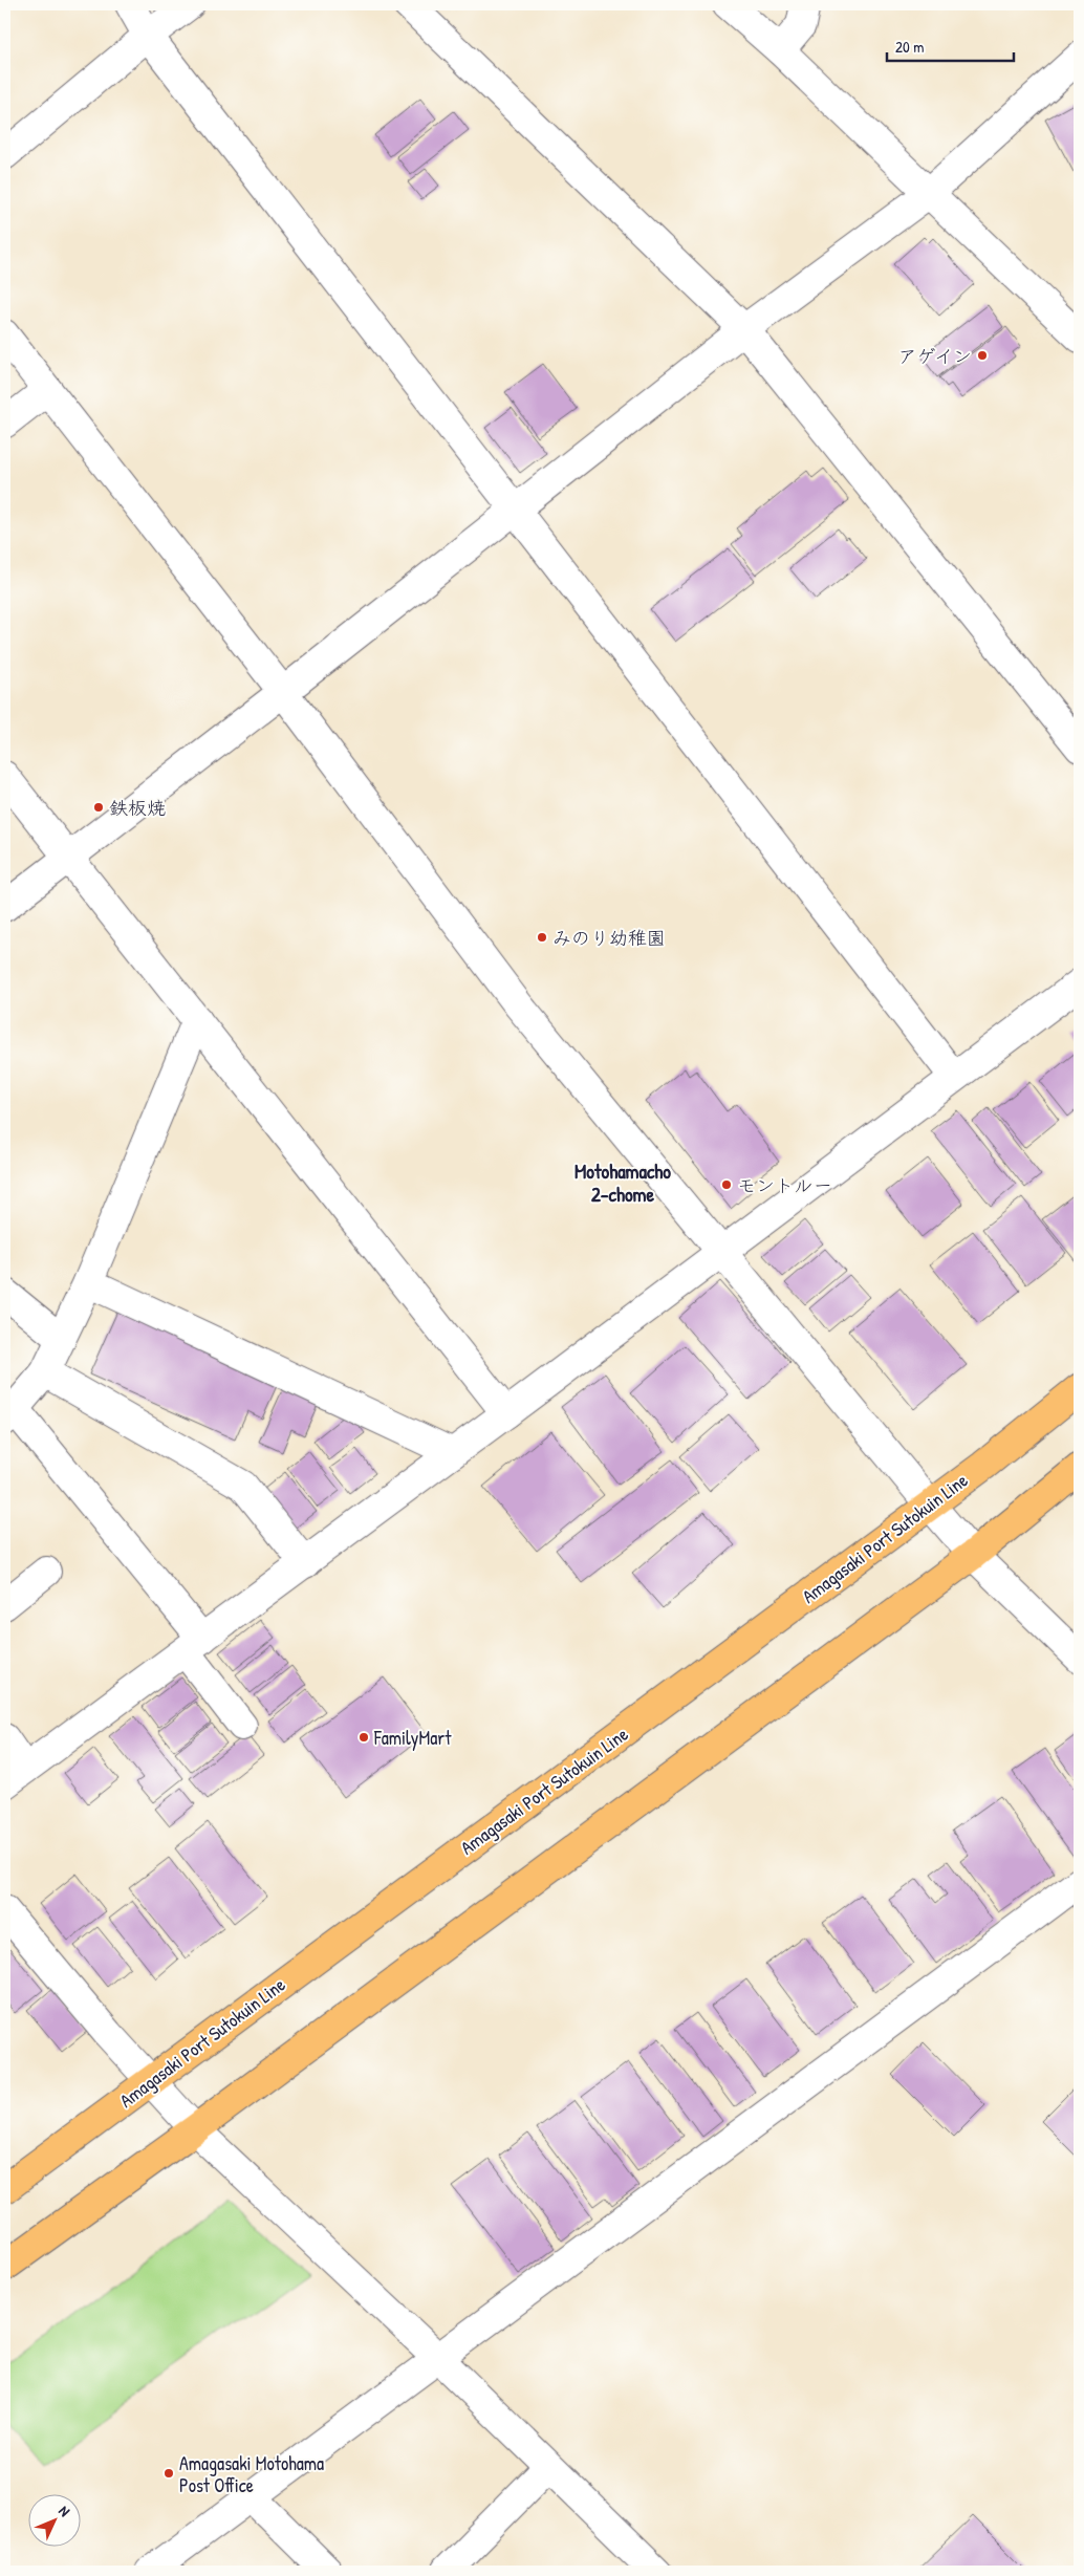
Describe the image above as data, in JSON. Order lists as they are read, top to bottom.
{
  "streets": {
    "main road": ["Amagasaki Port Sutokuin Line"]
  },
  "districts": ["Motohamacho 2-chome"],
  "places": [
    "アゲイン",
    "鉄板焼",
    "みのり幼稚園",
    "モントルー",
    "FamilyMart",
    "Amagasaki Motohama Post Office"
  ],
  "scale_bar": "20 m",
  "north": "top right"
}
